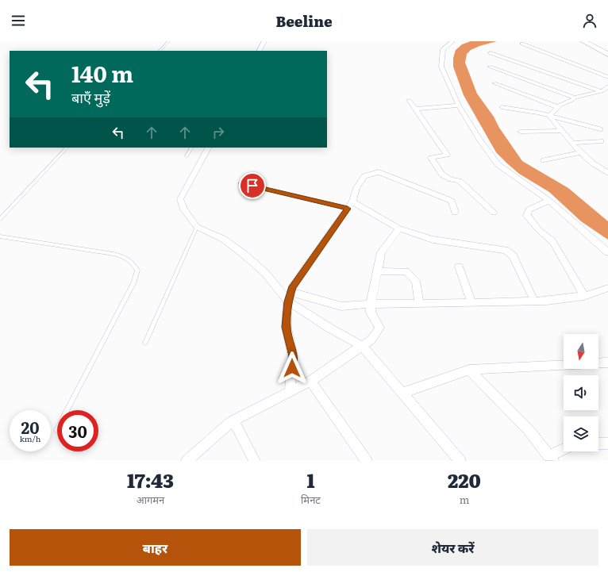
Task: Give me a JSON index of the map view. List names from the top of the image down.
{
  "north": "bottom",
  "page": {
    "header": "Beeline",
    "turn": ["140 m", "बाएँ मुड़ें"],
    "speed": "20 km/h",
    "limit": "30",
    "eta": [
      "17:43",
      "आगमन",
      "1",
      "मिनट",
      "220",
      "m"
    ],
    "buttons": ["बाहर", "शेयर करें"]
  }
}
